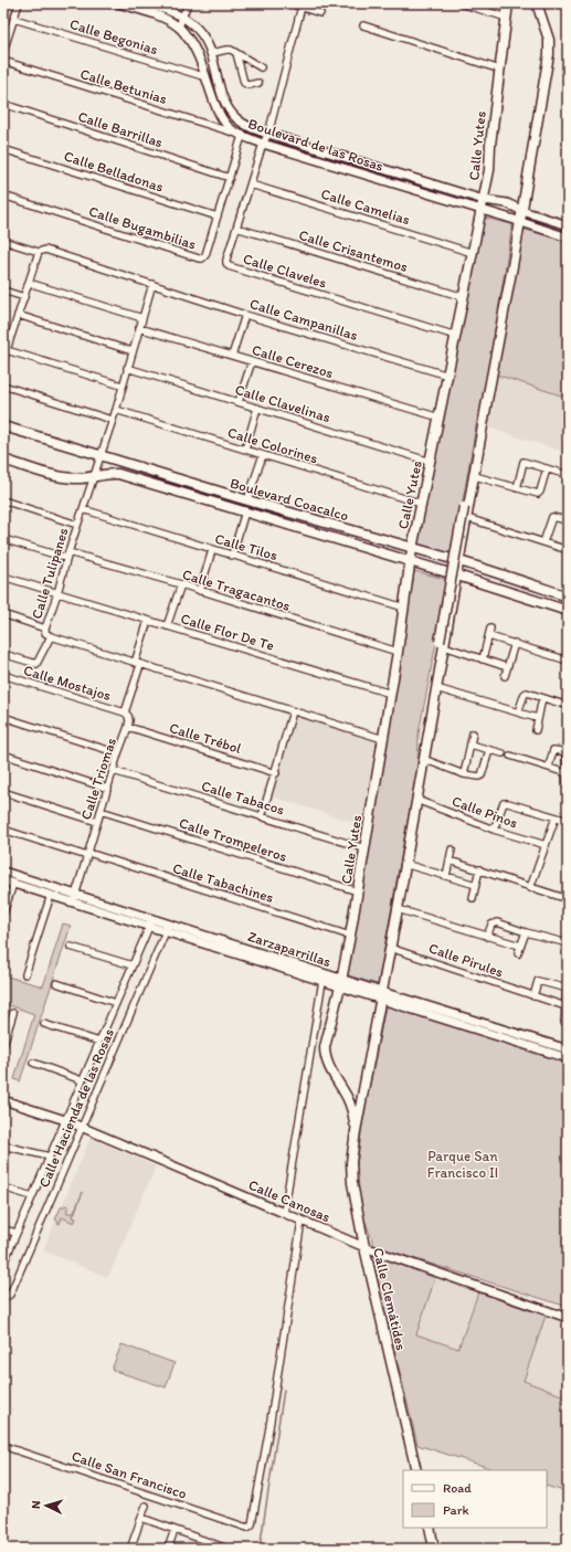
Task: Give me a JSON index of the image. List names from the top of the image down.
{
  "streets": {
    "main road": ["Calle Yutes", "Boulevard Coacalco", "Calle Clemátides"],
    "street": [
      "Calle Begonias",
      "Calle Betunias",
      "Calle Barrillas",
      "Boulevard de las Rosas",
      "Calle Belladonas",
      "Calle Camelias",
      "Calle Bugambilias",
      "Calle Crisantemos",
      "Calle Claveles",
      "Calle Campanillas",
      "Calle Cerezos",
      "Calle Clavelinas",
      "Calle Colorines",
      "Calle Tilos",
      "Calle Tulipanes",
      "Calle Tragacantos",
      "Calle Flor De Te",
      "Calle Mostajos",
      "Calle Trébol",
      "Calle Triomas",
      "Calle Tabacos",
      "Calle Pinos",
      "Calle Trompeleros",
      "Calle Tabachines",
      "Zarzaparrillas",
      "Calle Pirules",
      "Calle Hacienda de las Rosas",
      "Calle Canosas",
      "Calle San Francisco"
    ]
  },
  "crossings": [
    ["Calle Begonias", "Boulevard de las Rosas"],
    ["Calle Betunias", "Boulevard de las Rosas"],
    ["Calle Betunias", "Calle Bugambilias"],
    ["Calle Barrillas", "Calle Bugambilias"],
    ["Boulevard de las Rosas", "Calle Yutes"],
    ["Boulevard de las Rosas", "Calle Bugambilias"],
    ["Boulevard de las Rosas", "Calle Claveles"],
    ["Calle Yutes", "Calle Camelias"],
    ["Calle Yutes", "Calle Crisantemos"],
    ["Calle Yutes", "Calle Claveles"],
    ["Calle Yutes", "Calle Campanillas"],
    ["Calle Yutes", "Calle Cerezos"],
    ["Calle Yutes", "Calle Clavelinas"],
    ["Calle Yutes", "Calle Colorines"],
    ["Calle Yutes", "Boulevard Coacalco"],
    ["Calle Yutes", "Calle Tilos"],
    ["Calle Yutes", "Calle Tulipanes"],
    ["Calle Yutes", "Calle Tragacantos"],
    ["Calle Yutes", "Calle Flor De Te"],
    ["Calle Yutes", "Calle Tabacos"],
    ["Calle Yutes", "Calle Trompeleros"],
    ["Calle Yutes", "Calle Tabachines"],
    ["Calle Yutes", "Zarzaparrillas"],
    ["Calle Yutes", "Calle Clemátides"],
    ["Calle Belladonas", "Calle Bugambilias"],
    ["Calle Camelias", "Calle Claveles"],
    ["Calle Crisantemos", "Calle Claveles"],
    ["Calle Campanillas", "Calle Tulipanes"],
    ["Calle Cerezos", "Calle Tulipanes"],
    ["Calle Clavelinas", "Calle Tulipanes"],
    ["Calle Colorines", "Calle Tulipanes"],
    ["Boulevard Coacalco", "Calle Tulipanes"],
    ["Calle Tilos", "Calle Tulipanes"],
    ["Calle Tulipanes", "Calle Tragacantos"],
    ["Calle Tulipanes", "Calle Flor De Te"],
    ["Calle Mostajos", "Calle Triomas"],
    ["Calle Trébol", "Calle Triomas"],
    ["Calle Triomas", "Calle Tabacos"],
    ["Calle Triomas", "Calle Trompeleros"],
    ["Calle Triomas", "Calle Tabachines"],
    ["Calle Triomas", "Zarzaparrillas"],
    ["Zarzaparrillas", "Calle Hacienda de las Rosas"],
    ["Zarzaparrillas", "Calle Clemátides"],
    ["Calle Hacienda de las Rosas", "Calle Canosas"],
    ["Calle Canosas", "Calle Clemátides"],
    ["Calle Canosas", "Calle San Francisco"]
  ],
  "parks": ["Parque San Francisco II"],
  "legend": ["Road", "Park"],
  "north": "left"
}
